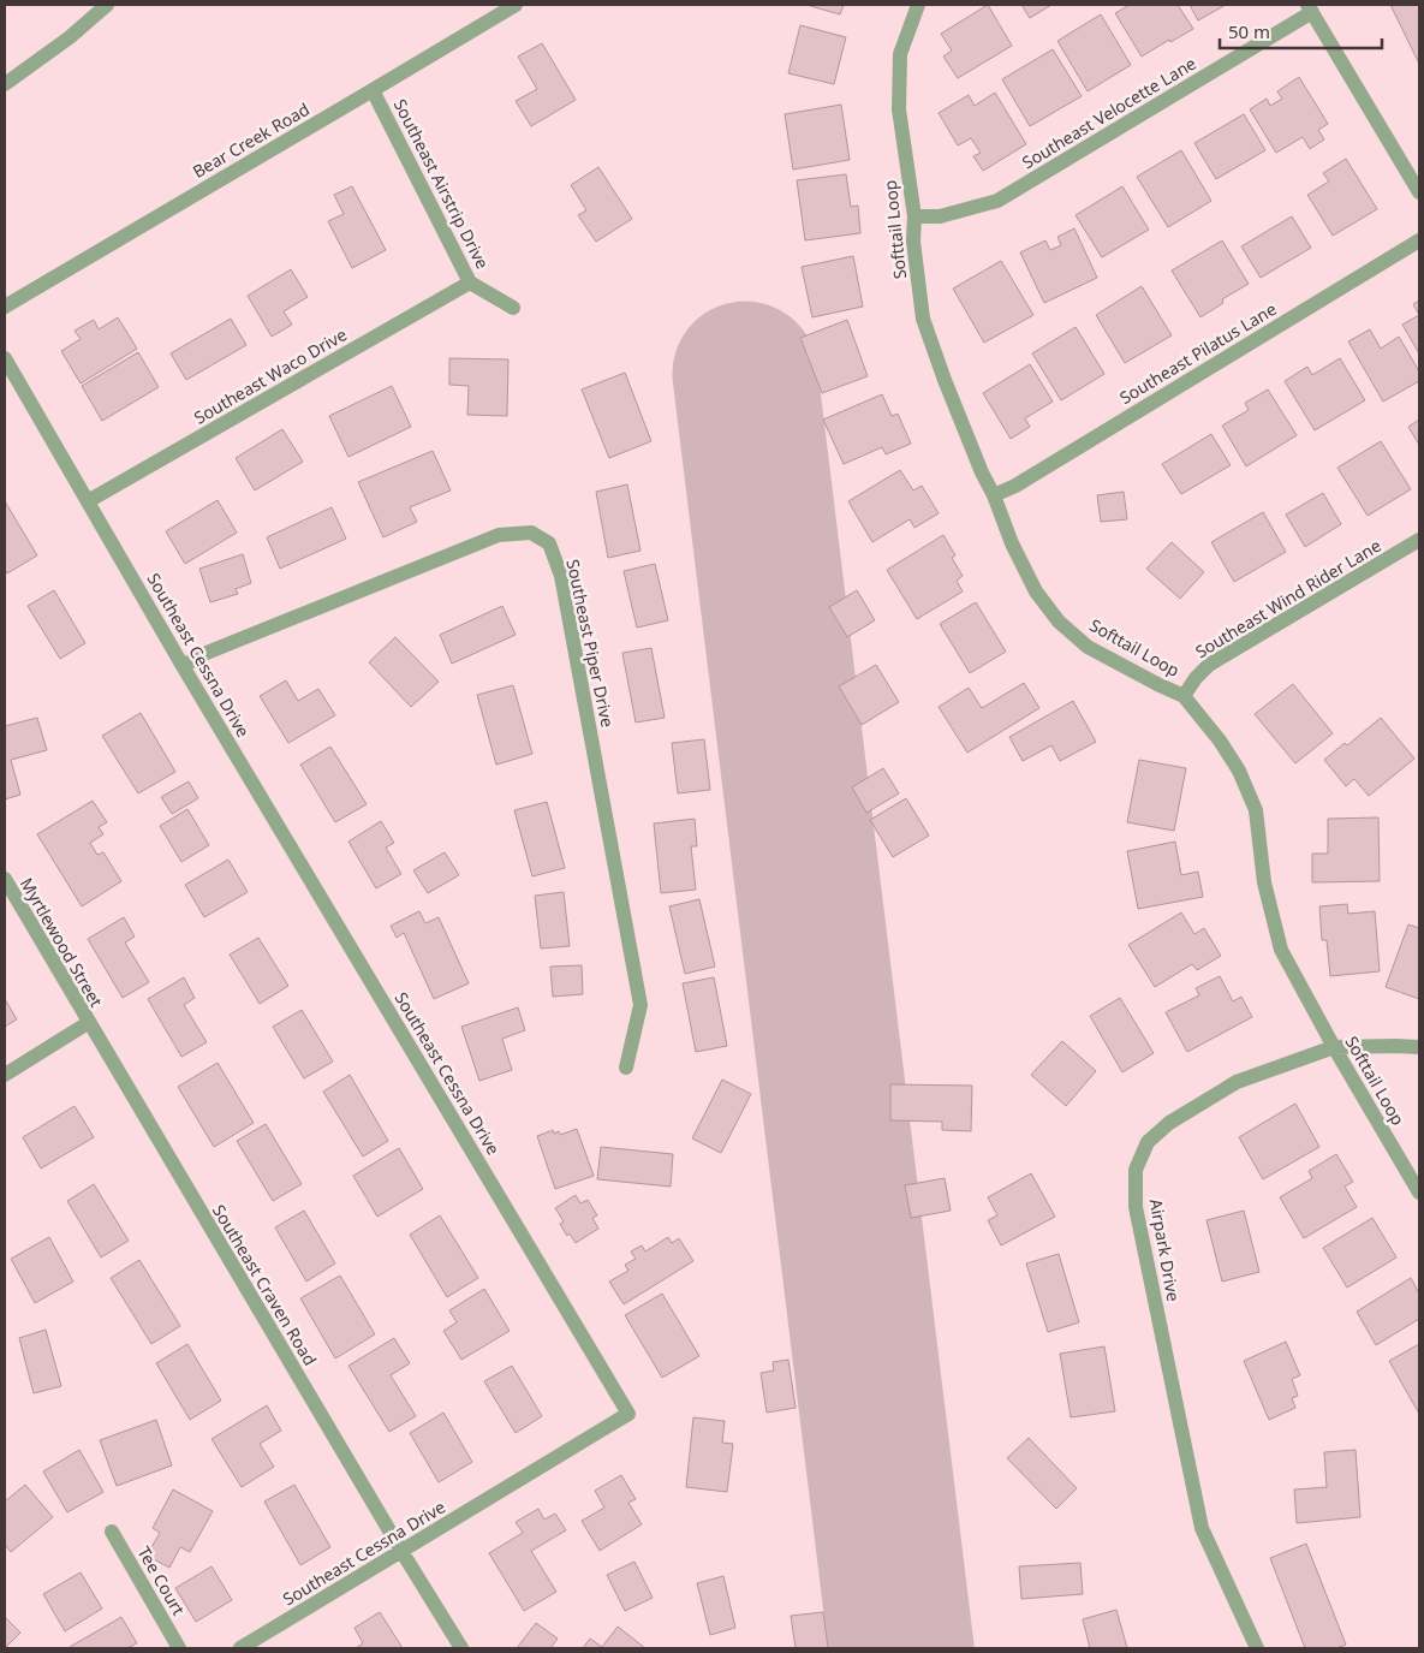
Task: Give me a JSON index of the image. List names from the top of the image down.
{
  "streets": {
    "street": [
      "Southeast Velocette Lane",
      "Bear Creek Road",
      "Southeast Airstrip Drive",
      "Softtail Loop",
      "Southeast Pilatus Lane",
      "Southeast Waco Drive",
      "Southeast Wind Rider Lane",
      "Southeast Piper Drive",
      "Southeast Cessna Drive",
      "Myrtlewood Street",
      "Airpark Drive",
      "Southeast Craven Road",
      "Tee Court"
    ]
  },
  "crossings": [
    ["Southeast Velocette Lane", "Softtail Loop"],
    ["Bear Creek Road", "Southeast Airstrip Drive"],
    ["Southeast Airstrip Drive", "Southeast Waco Drive"],
    ["Softtail Loop", "Southeast Pilatus Lane"],
    ["Softtail Loop", "Southeast Wind Rider Lane"],
    ["Softtail Loop", "Airpark Drive"],
    ["Southeast Waco Drive", "Southeast Cessna Drive"],
    ["Southeast Piper Drive", "Southeast Cessna Drive"],
    ["Southeast Cessna Drive", "Southeast Craven Road"],
    ["Myrtlewood Street", "Southeast Craven Road"]
  ],
  "scale_bar": "50 m"
}
